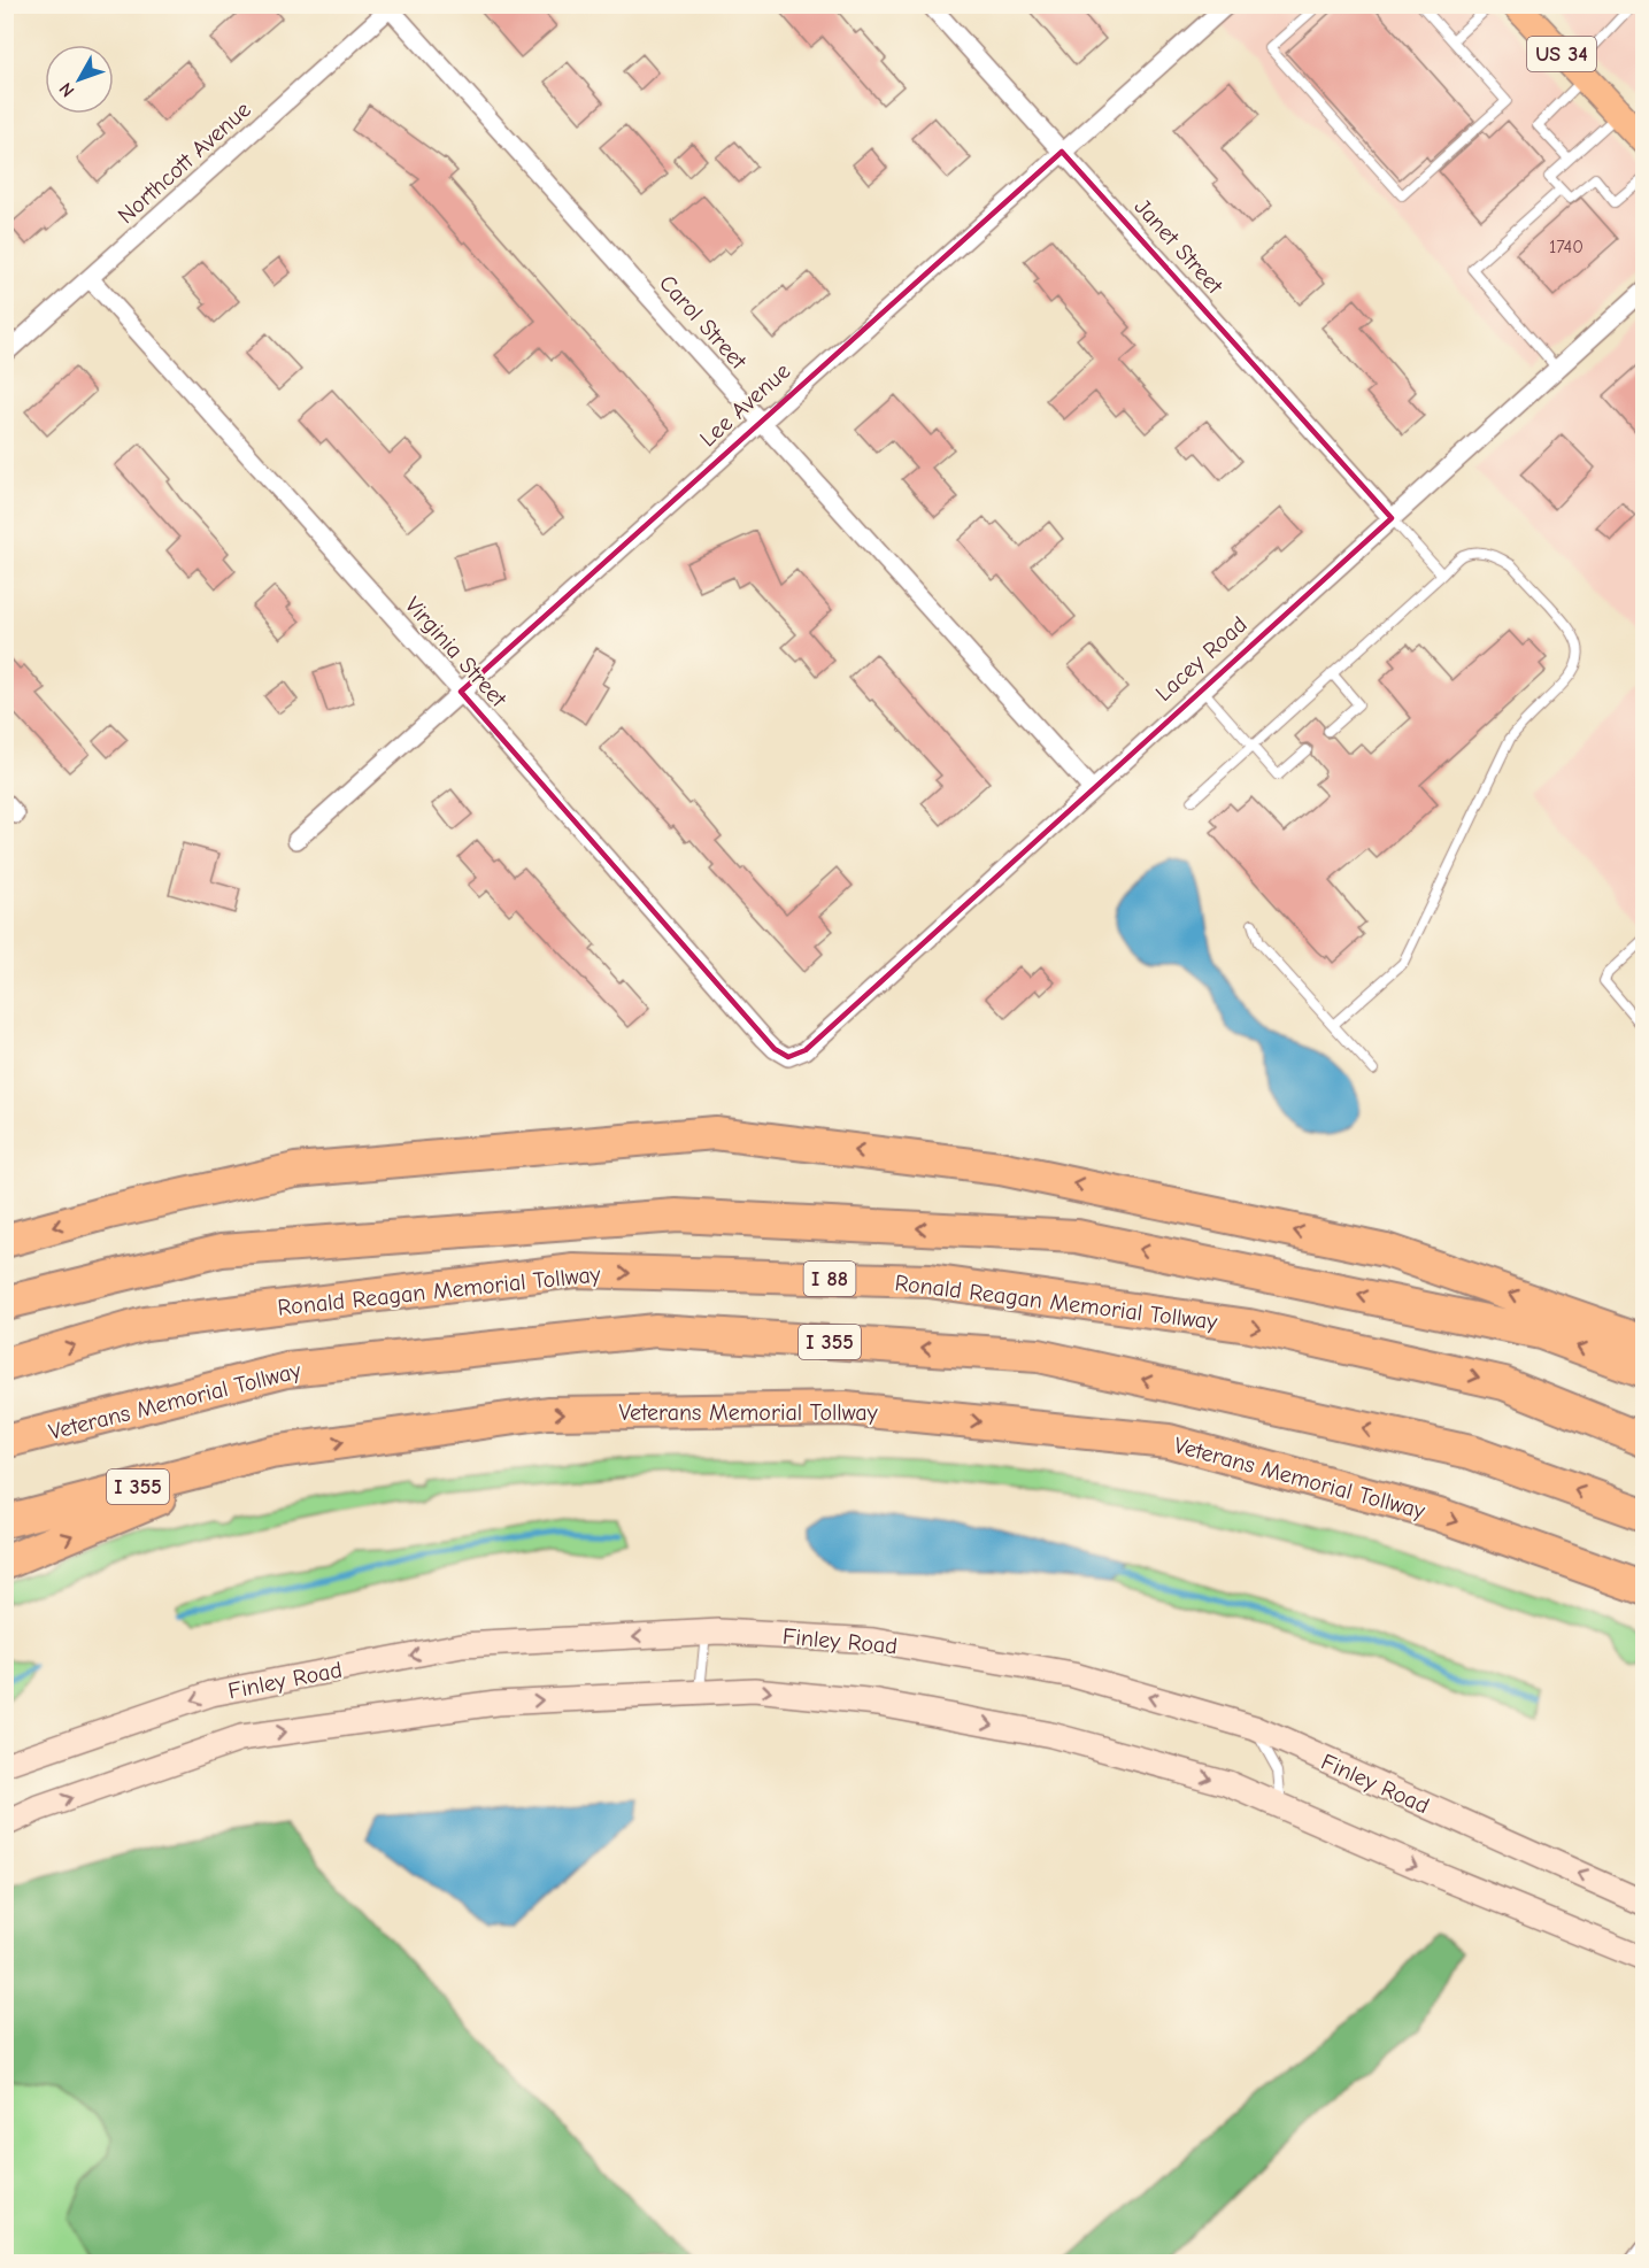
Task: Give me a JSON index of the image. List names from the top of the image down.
{
  "streets": {
    "highway": [
      "I 88",
      "Ronald Reagan Memorial Tollway",
      "I 355",
      "Veterans Memorial Tollway"
    ],
    "main road": ["US 34", "Finley Road"],
    "street": [
      "Northcott Avenue",
      "Janet Street",
      "Carol Street",
      "Lee Avenue",
      "Virginia Street",
      "Lacey Road"
    ]
  },
  "crossings": [
    ["Northcott Avenue", "Carol Street"],
    ["Northcott Avenue", "Virginia Street"],
    ["Janet Street", "Lee Avenue"],
    ["Janet Street", "Lacey Road"],
    ["Carol Street", "Lee Avenue"],
    ["Carol Street", "Lacey Road"],
    ["Lee Avenue", "Virginia Street"],
    ["Virginia Street", "Lacey Road"]
  ],
  "house_numbers": ["1740"],
  "north": "bottom left"
}
